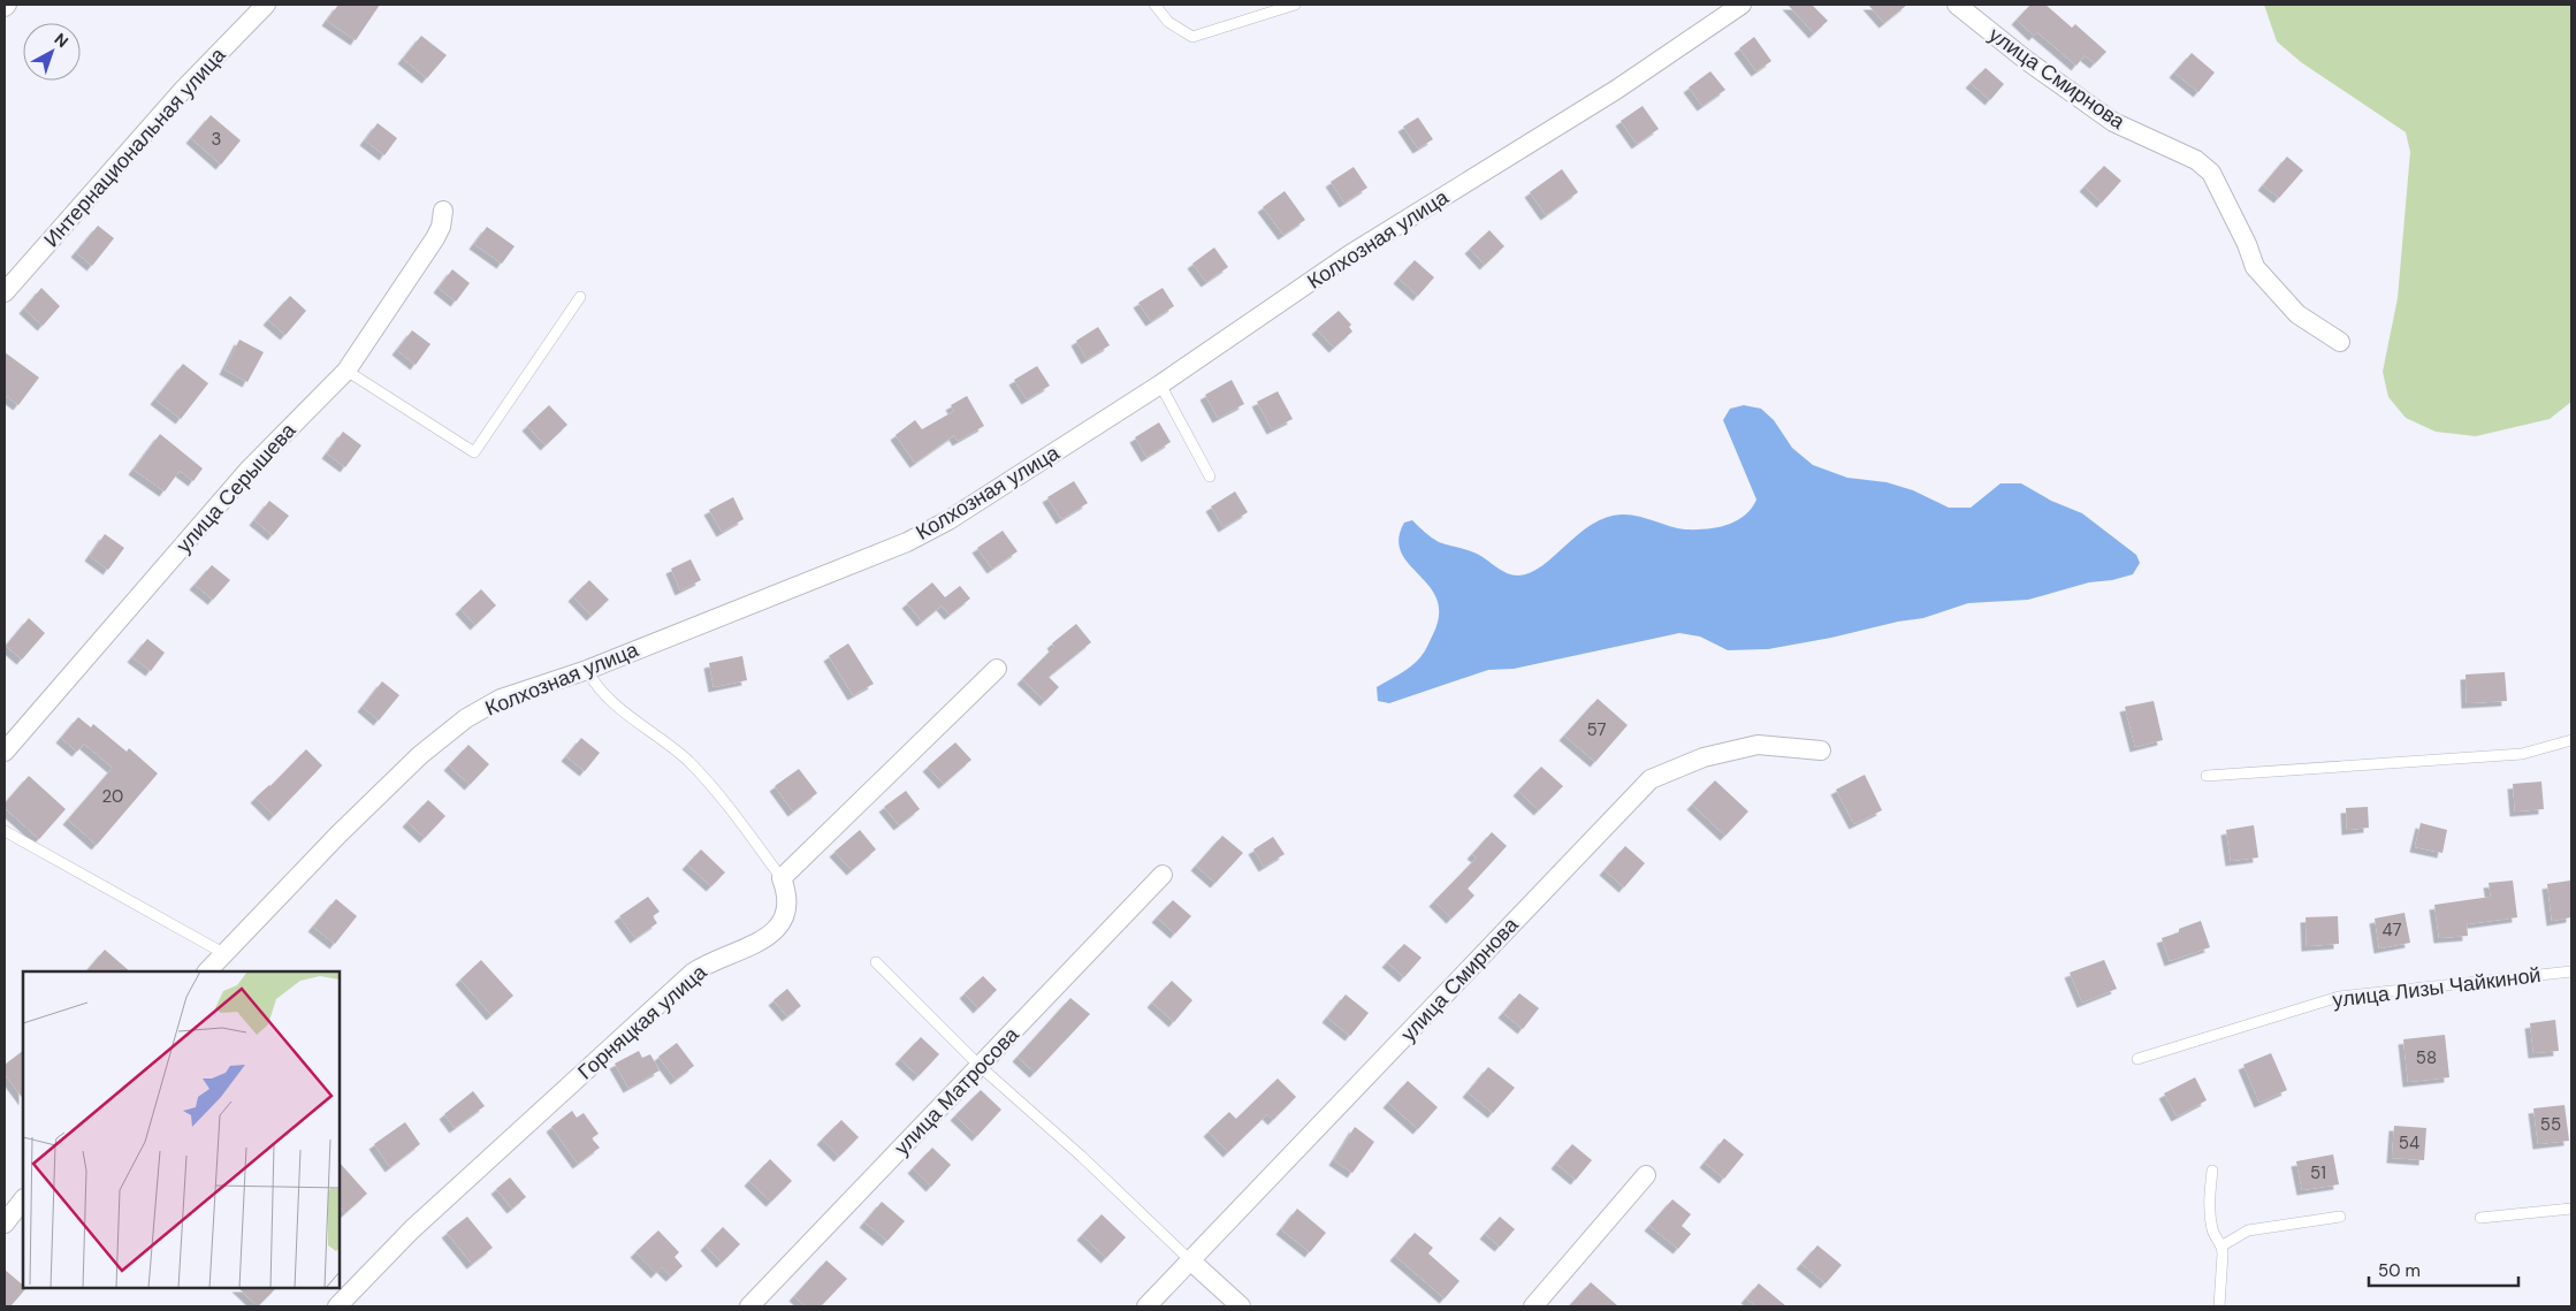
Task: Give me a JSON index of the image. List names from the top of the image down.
{
  "streets": {
    "street": [
      "улица Смирнова",
      "Интернациональная улица",
      "Колхозная улица",
      "улица Серышева",
      "Горняцкая улица",
      "улица Матросова"
    ],
    "lane": ["улица Лизы Чайкиной"]
  },
  "house_numbers": [
    "3",
    "57",
    "20",
    "47",
    "58",
    "55",
    "54",
    "51"
  ],
  "scale_bar": "50 m",
  "north": "top right"
}
